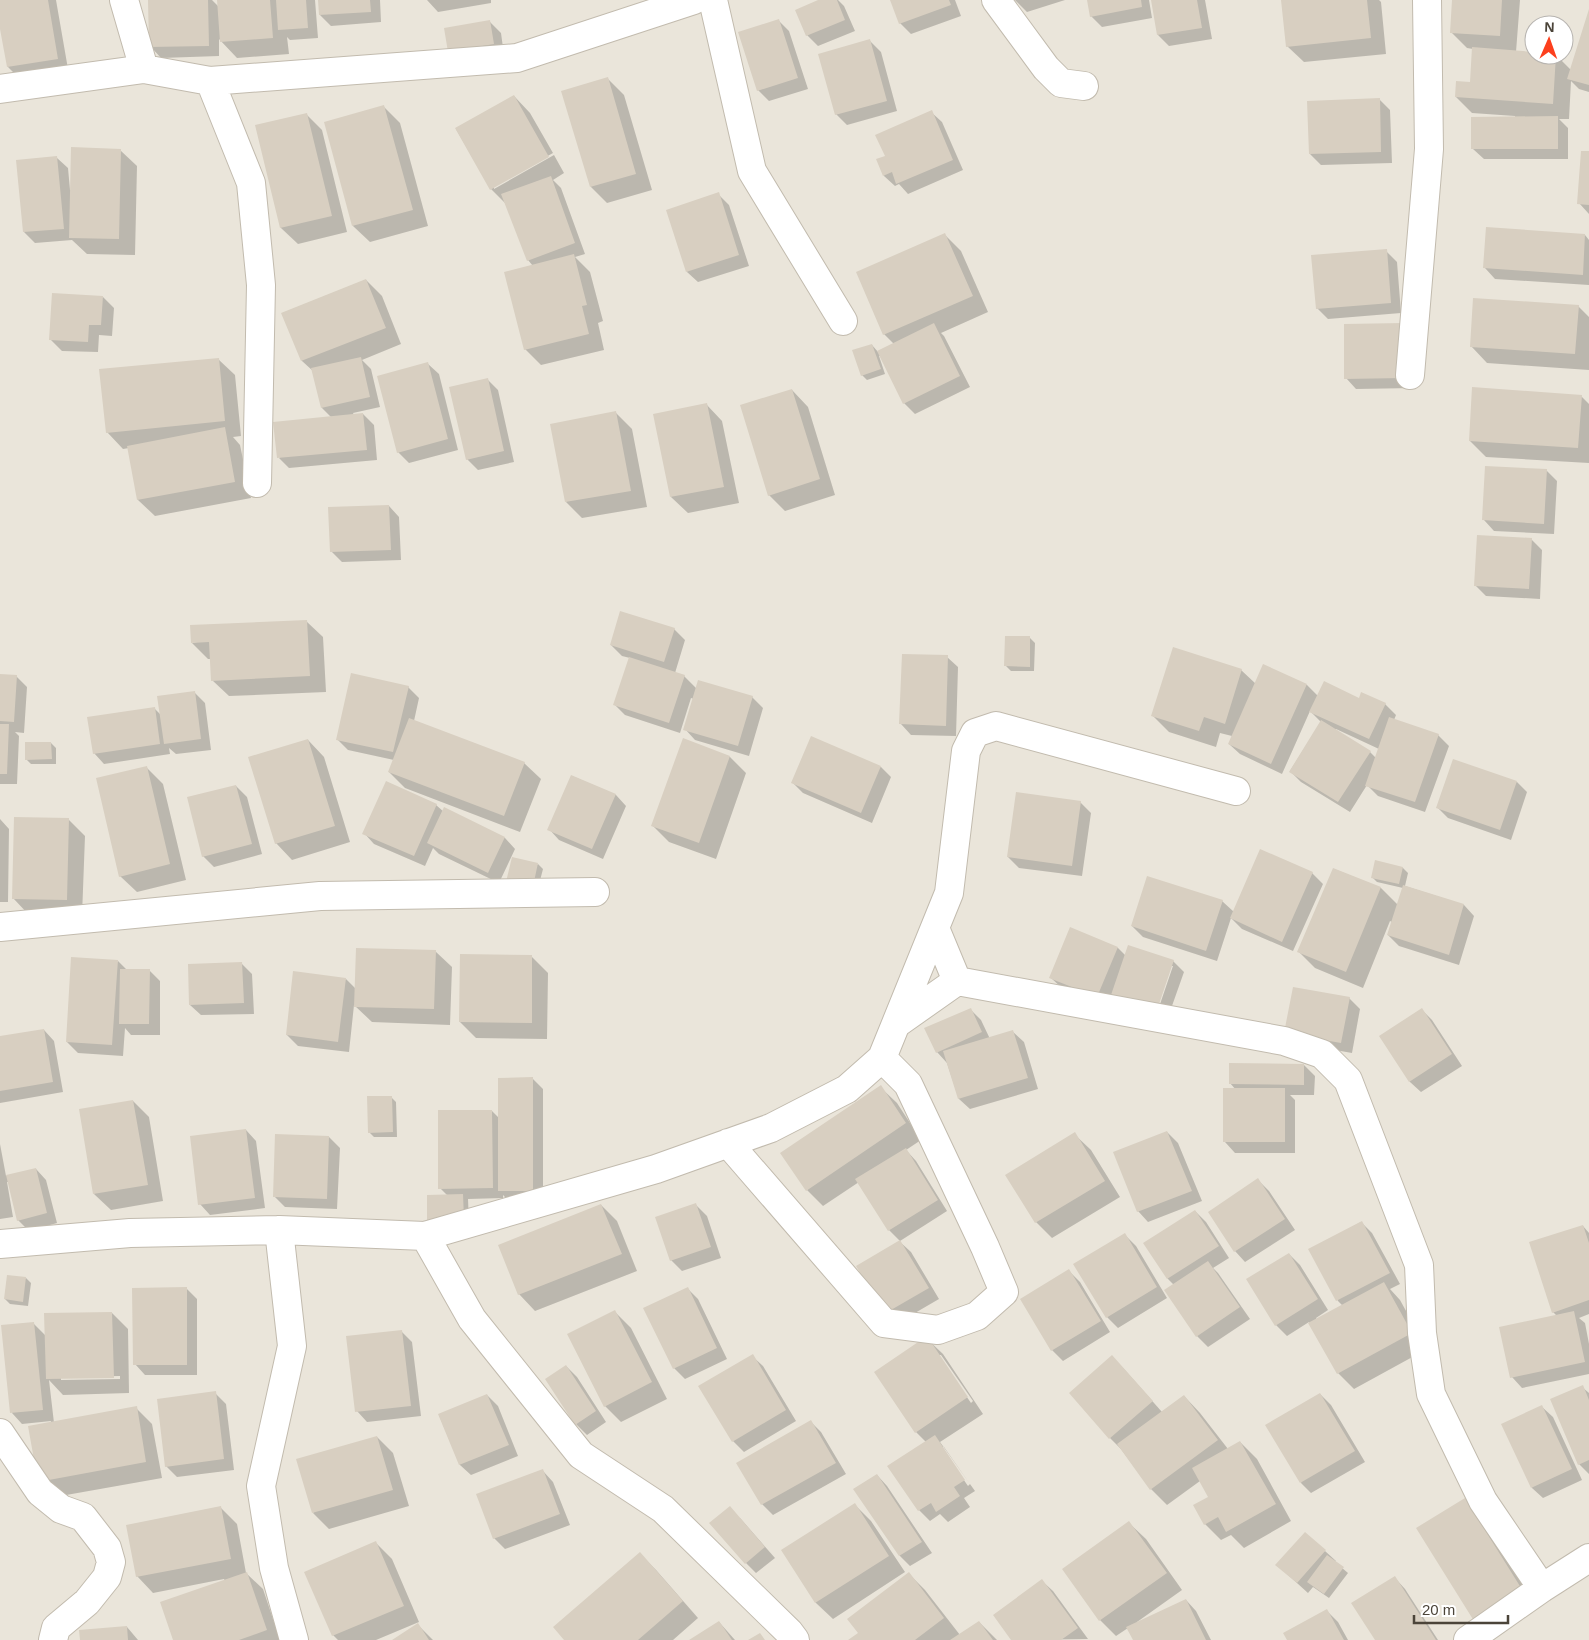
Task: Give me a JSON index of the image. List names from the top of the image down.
{
  "scale_bar": "20 m",
  "north": "top"
}
